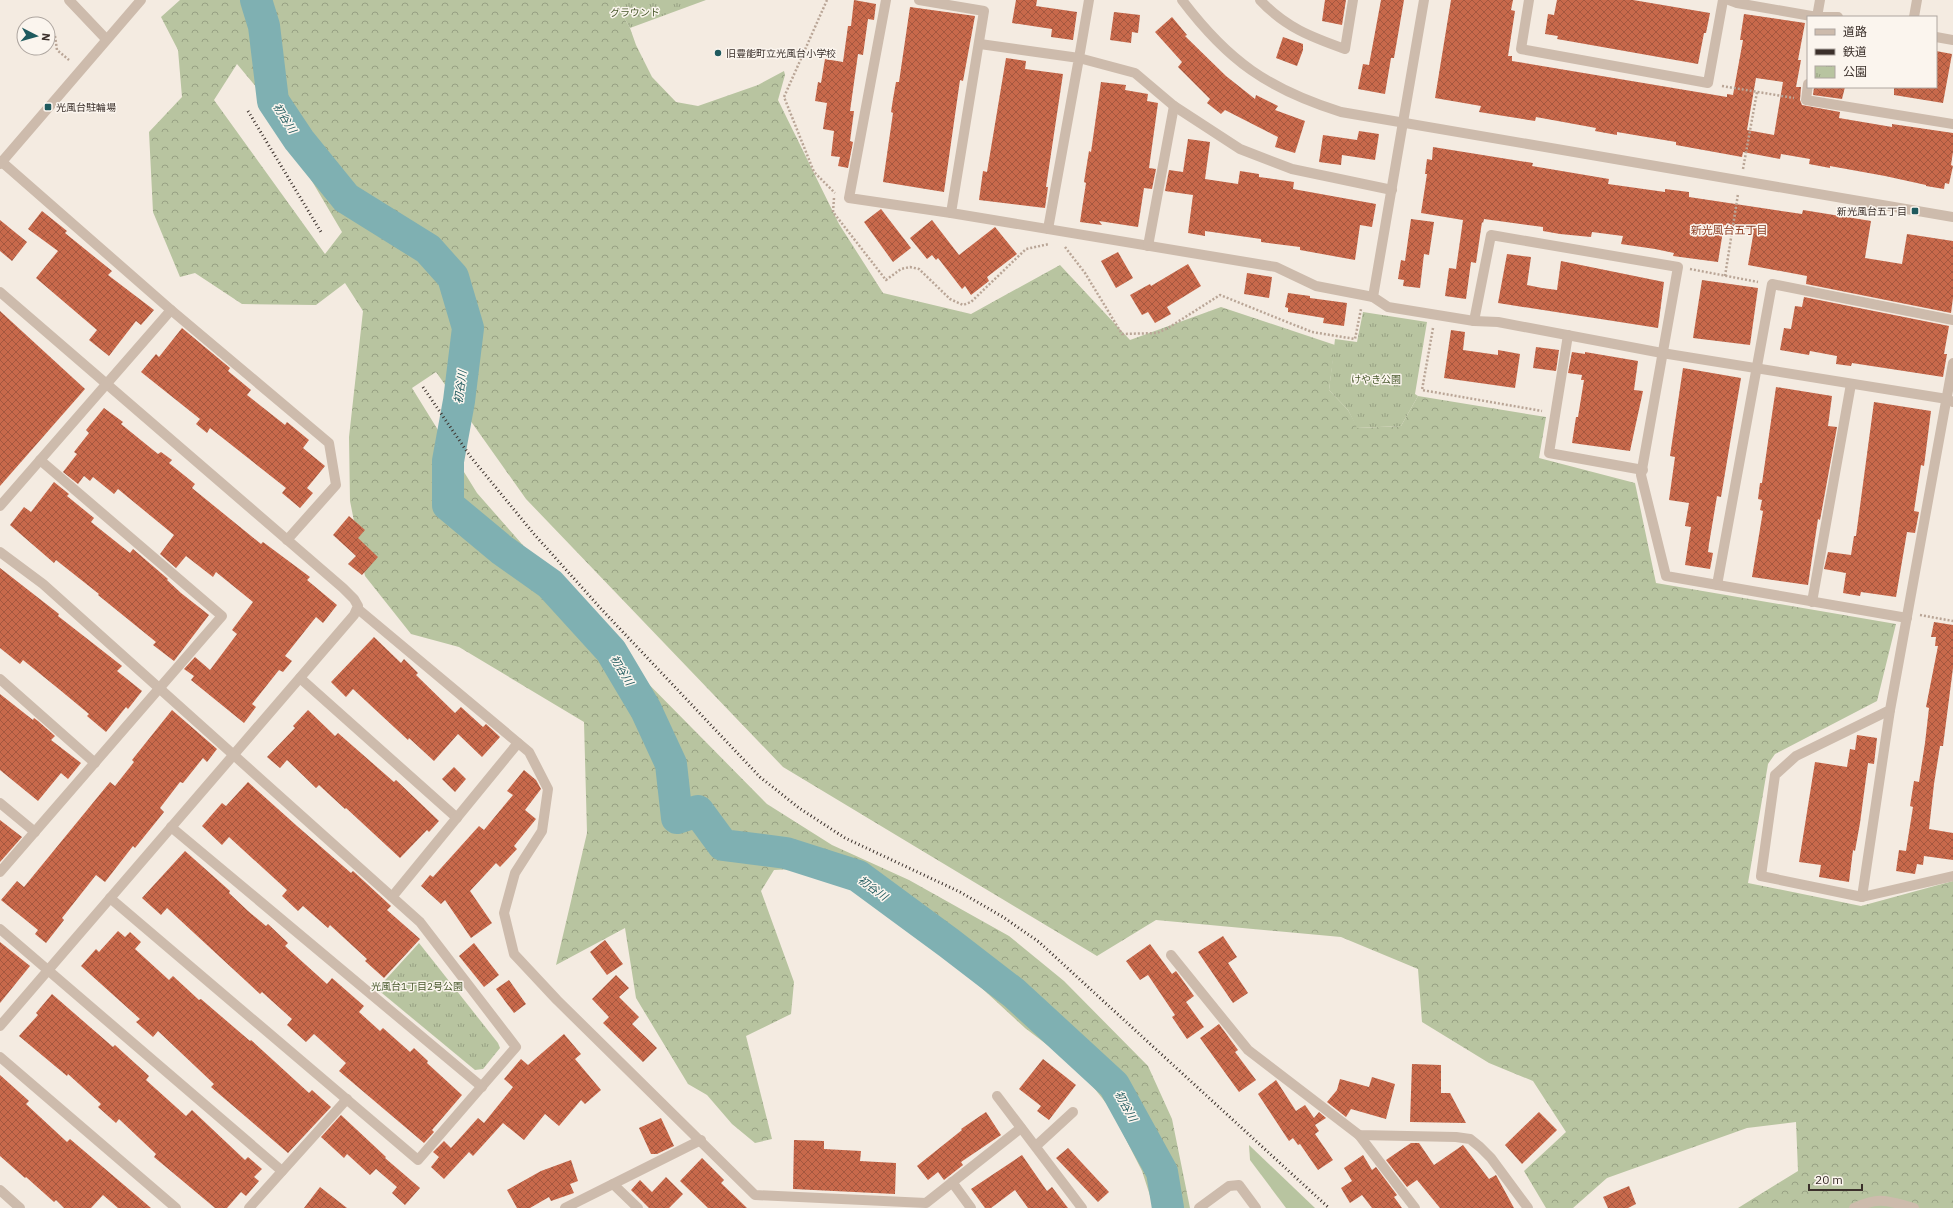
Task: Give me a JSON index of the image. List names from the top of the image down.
{
  "districts": ["新光風台五丁目"],
  "water": ["初谷川"],
  "parks": ["グラウンド", "けやき公園", "光風台1丁目2号公園"],
  "places": {
    "other": ["旧豊能町立光風台小学校"],
    "transit": ["光風台駐輪場", "新光風台五丁目"]
  },
  "legend": ["道路", "鉄道", "公園"],
  "scale_bar": "20 m",
  "north": "right"
}
